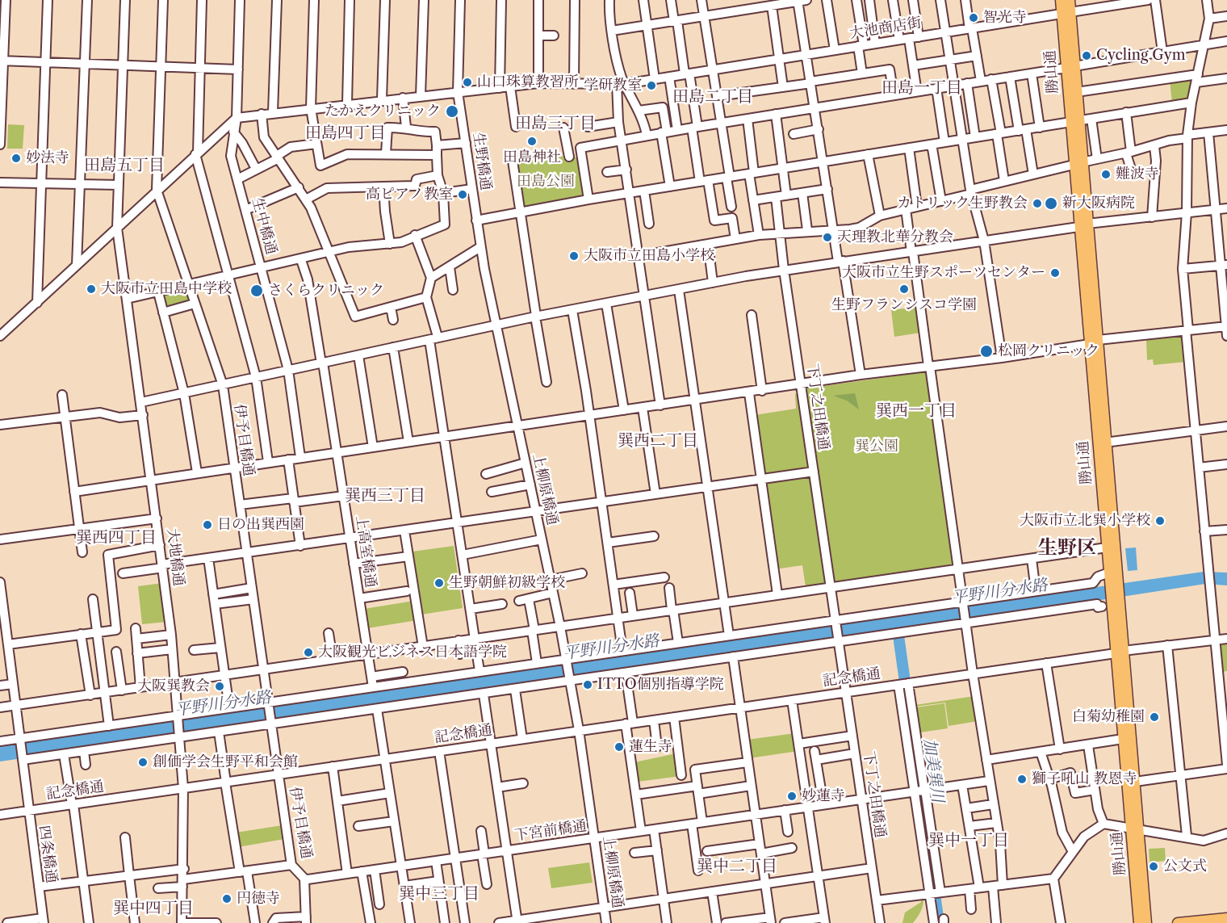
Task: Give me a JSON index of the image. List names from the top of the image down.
{
  "streets": {
    "main road": ["勝山通"],
    "street": [
      "大池商店街",
      "生野橋通",
      "生中橋通",
      "下丁之田橋通",
      "伊予目橋通",
      "上柳原橋通",
      "上高室橋通",
      "大地橋通",
      "記念橋通",
      "下宮前橋通",
      "四条橋通"
    ]
  },
  "crossings": [
    ["大池商店街", "勝山通"],
    ["大池商店街", "生野橋通"],
    ["大池商店街", "生中橋通"],
    ["勝山通", "記念橋通"],
    ["生野橋通", "上柳原橋通"],
    ["下丁之田橋通", "記念橋通"],
    ["下丁之田橋通", "下宮前橋通"],
    ["伊予目橋通", "記念橋通"],
    ["伊予目橋通", "下宮前橋通"],
    ["上柳原橋通", "記念橋通"],
    ["上柳原橋通", "下宮前橋通"],
    ["記念橋通", "四条橋通"]
  ],
  "districts": [
    "田島一丁目",
    "田島二丁目",
    "田島三丁目",
    "田島四丁目",
    "田島五丁目",
    "巽西一丁目",
    "巽西二丁目",
    "巽西三丁目",
    "巽西四丁目",
    "生野区",
    "巽中一丁目",
    "巽中二丁目",
    "巽中三丁目",
    "巽中四丁目"
  ],
  "water": ["平野川分水路", "加美巽川"],
  "parks": ["田島公園", "巽公園"],
  "places": [
    "智光寺",
    "Cycling Gym",
    "山口珠算教習所",
    "学研教室",
    "たかえクリニック",
    "田島神社",
    "妙法寺",
    "難波寺",
    "高ピアノ教室",
    "カトリック生野教会",
    "新大阪病院",
    "天理教北華分教会",
    "大阪市立田島小学校",
    "大阪市立生野スポーツセンター",
    "大阪市立田島中学校",
    "生野フランシスコ学園",
    "さくらクリニック",
    "松岡クリニック",
    "大阪市立北巽小学校",
    "日の出巽西園",
    "生野朝鮮初級学校",
    "大阪観光ビジネス日本語学院",
    "ITTO個別指導学院",
    "大阪巽教会",
    "白菊幼稚園",
    "蓮生寺",
    "創価学会生野平和会館",
    "獅子吼山 教恩寺",
    "妙蓮寺",
    "公文式",
    "円徳寺"
  ]
}
